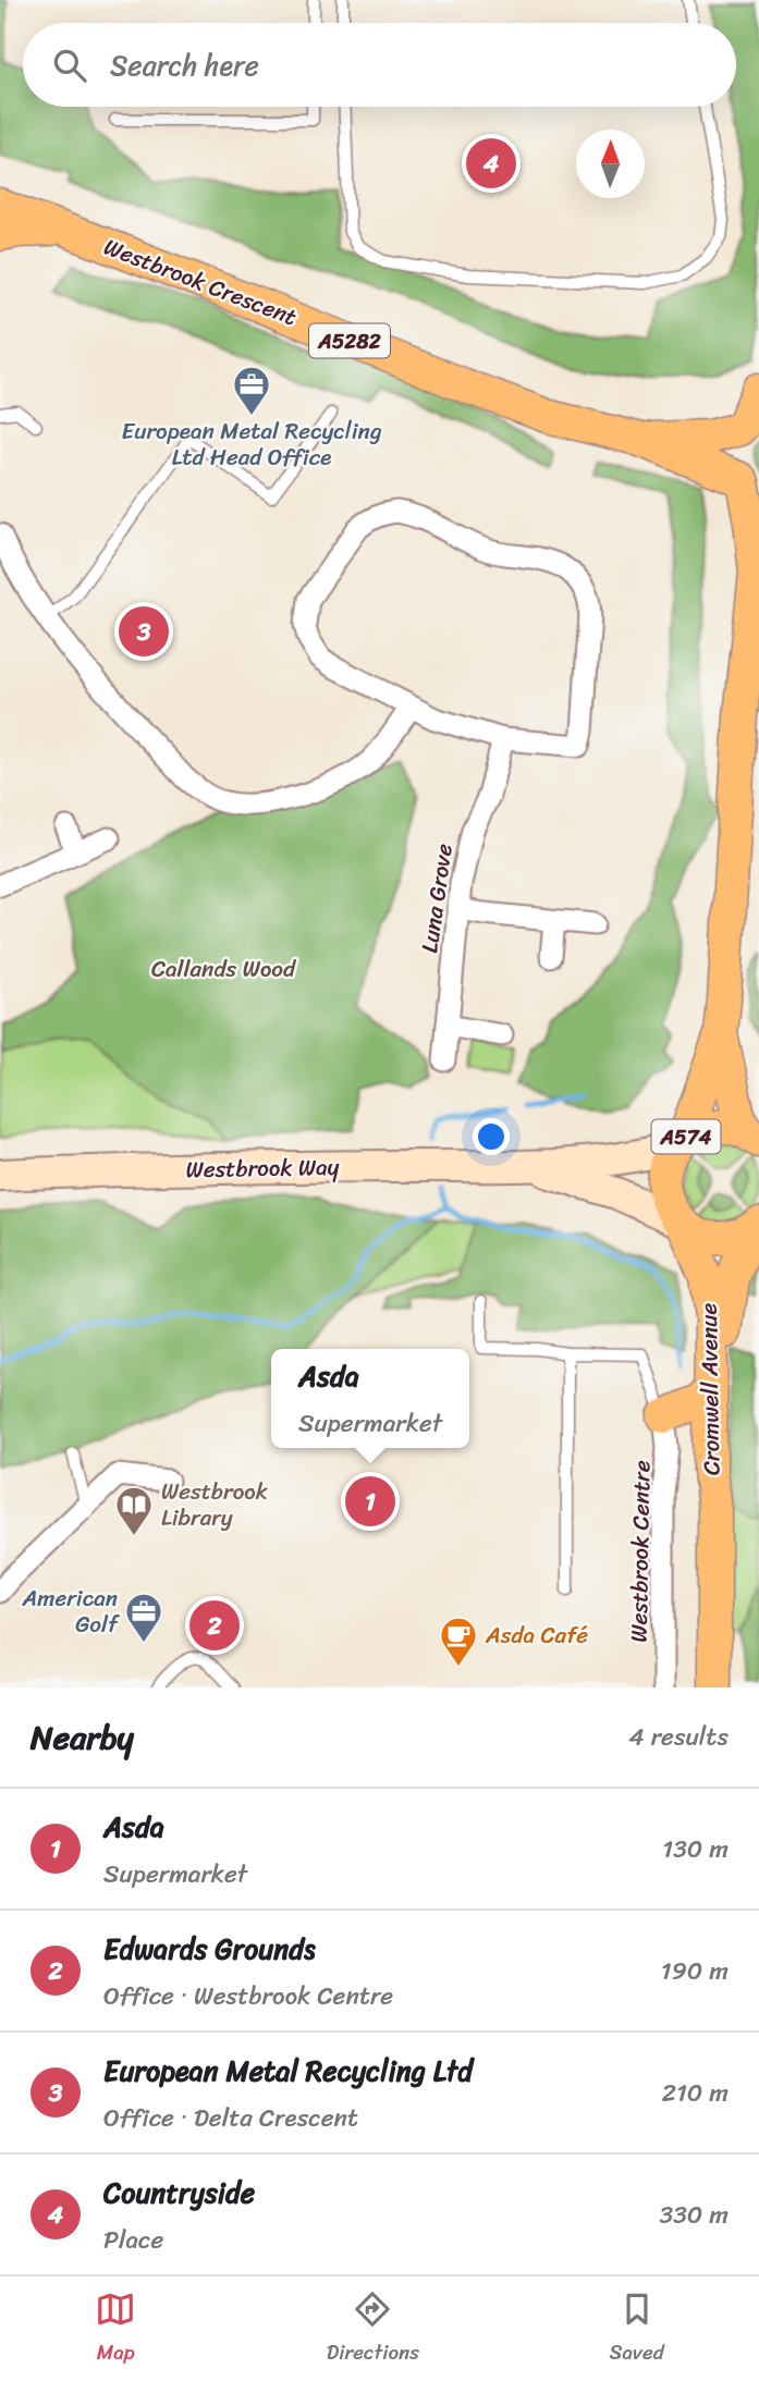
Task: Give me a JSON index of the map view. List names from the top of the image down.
{
  "streets": {
    "main road": [
      "Westbrook Crescent",
      "A5282",
      "A574",
      "Cromwell Avenue"
    ],
    "street": ["Luna Grove", "Westbrook Way", "Westbrook Centre"]
  },
  "crossings": [
    ["Westbrook Crescent", "A574"],
    ["A574", "Westbrook Way"],
    ["A574", "Cromwell Avenue"],
    ["Westbrook Way", "Cromwell Avenue"]
  ],
  "parks": ["Callands Wood"],
  "places": {
    "office": ["European Metal Recycling Ltd Head Office", "American Golf"],
    "library": ["Westbrook Library"],
    "cafe": ["Asda Café"]
  },
  "north": "top",
  "page": {
    "search": "Search here",
    "pins": [
      "4",
      "3",
      "1",
      "2"
    ],
    "popup": ["Asda", "Supermarket"],
    "heading": ["Nearby", "4 results"],
    "list": [
      {
        "mark": "1",
        "name": "Asda",
        "note": "Supermarket",
        "value": "130 m"
      },
      {
        "mark": "2",
        "name": "Edwards Grounds",
        "note": "Office · Westbrook Centre",
        "value": "190 m"
      },
      {
        "mark": "3",
        "name": "European Metal Recycling Ltd",
        "note": "Office · Delta Crescent",
        "value": "210 m"
      },
      {
        "mark": "4",
        "name": "Countryside",
        "note": "Place",
        "value": "330 m"
      }
    ],
    "nav": ["Map", "Directions", "Saved"]
  }
}
